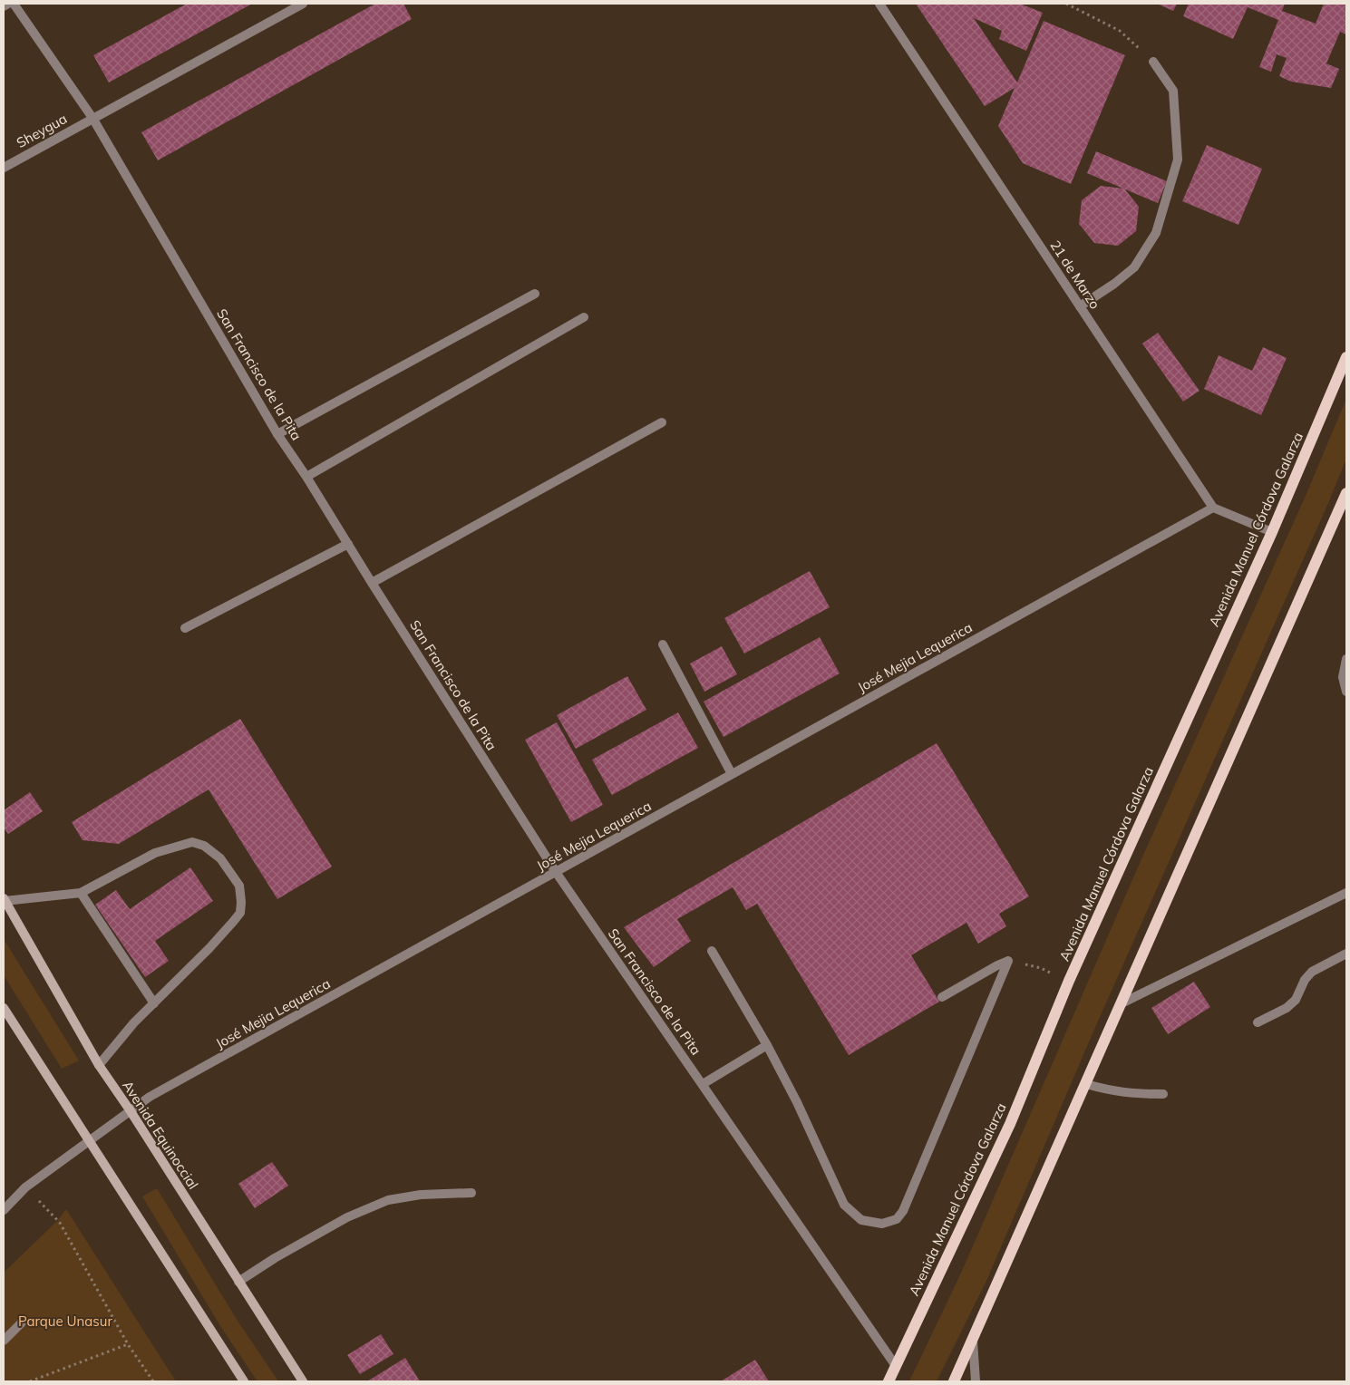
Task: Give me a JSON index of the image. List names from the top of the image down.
{
  "streets": {
    "main road": ["Avenida Manuel Córdova Galarza", "Avenida Equinoccial"],
    "street": [
      "Sheygua",
      "21 de Marzo",
      "San Francisco de la Pita",
      "José Mejia Lequerica"
    ]
  },
  "crossings": [
    ["Sheygua", "San Francisco de la Pita"],
    ["21 de Marzo", "José Mejia Lequerica"],
    ["San Francisco de la Pita", "Avenida Manuel Córdova Galarza"],
    ["San Francisco de la Pita", "José Mejia Lequerica"],
    ["José Mejia Lequerica", "Avenida Equinoccial"]
  ],
  "parks": ["Parque Unasur"]
}
